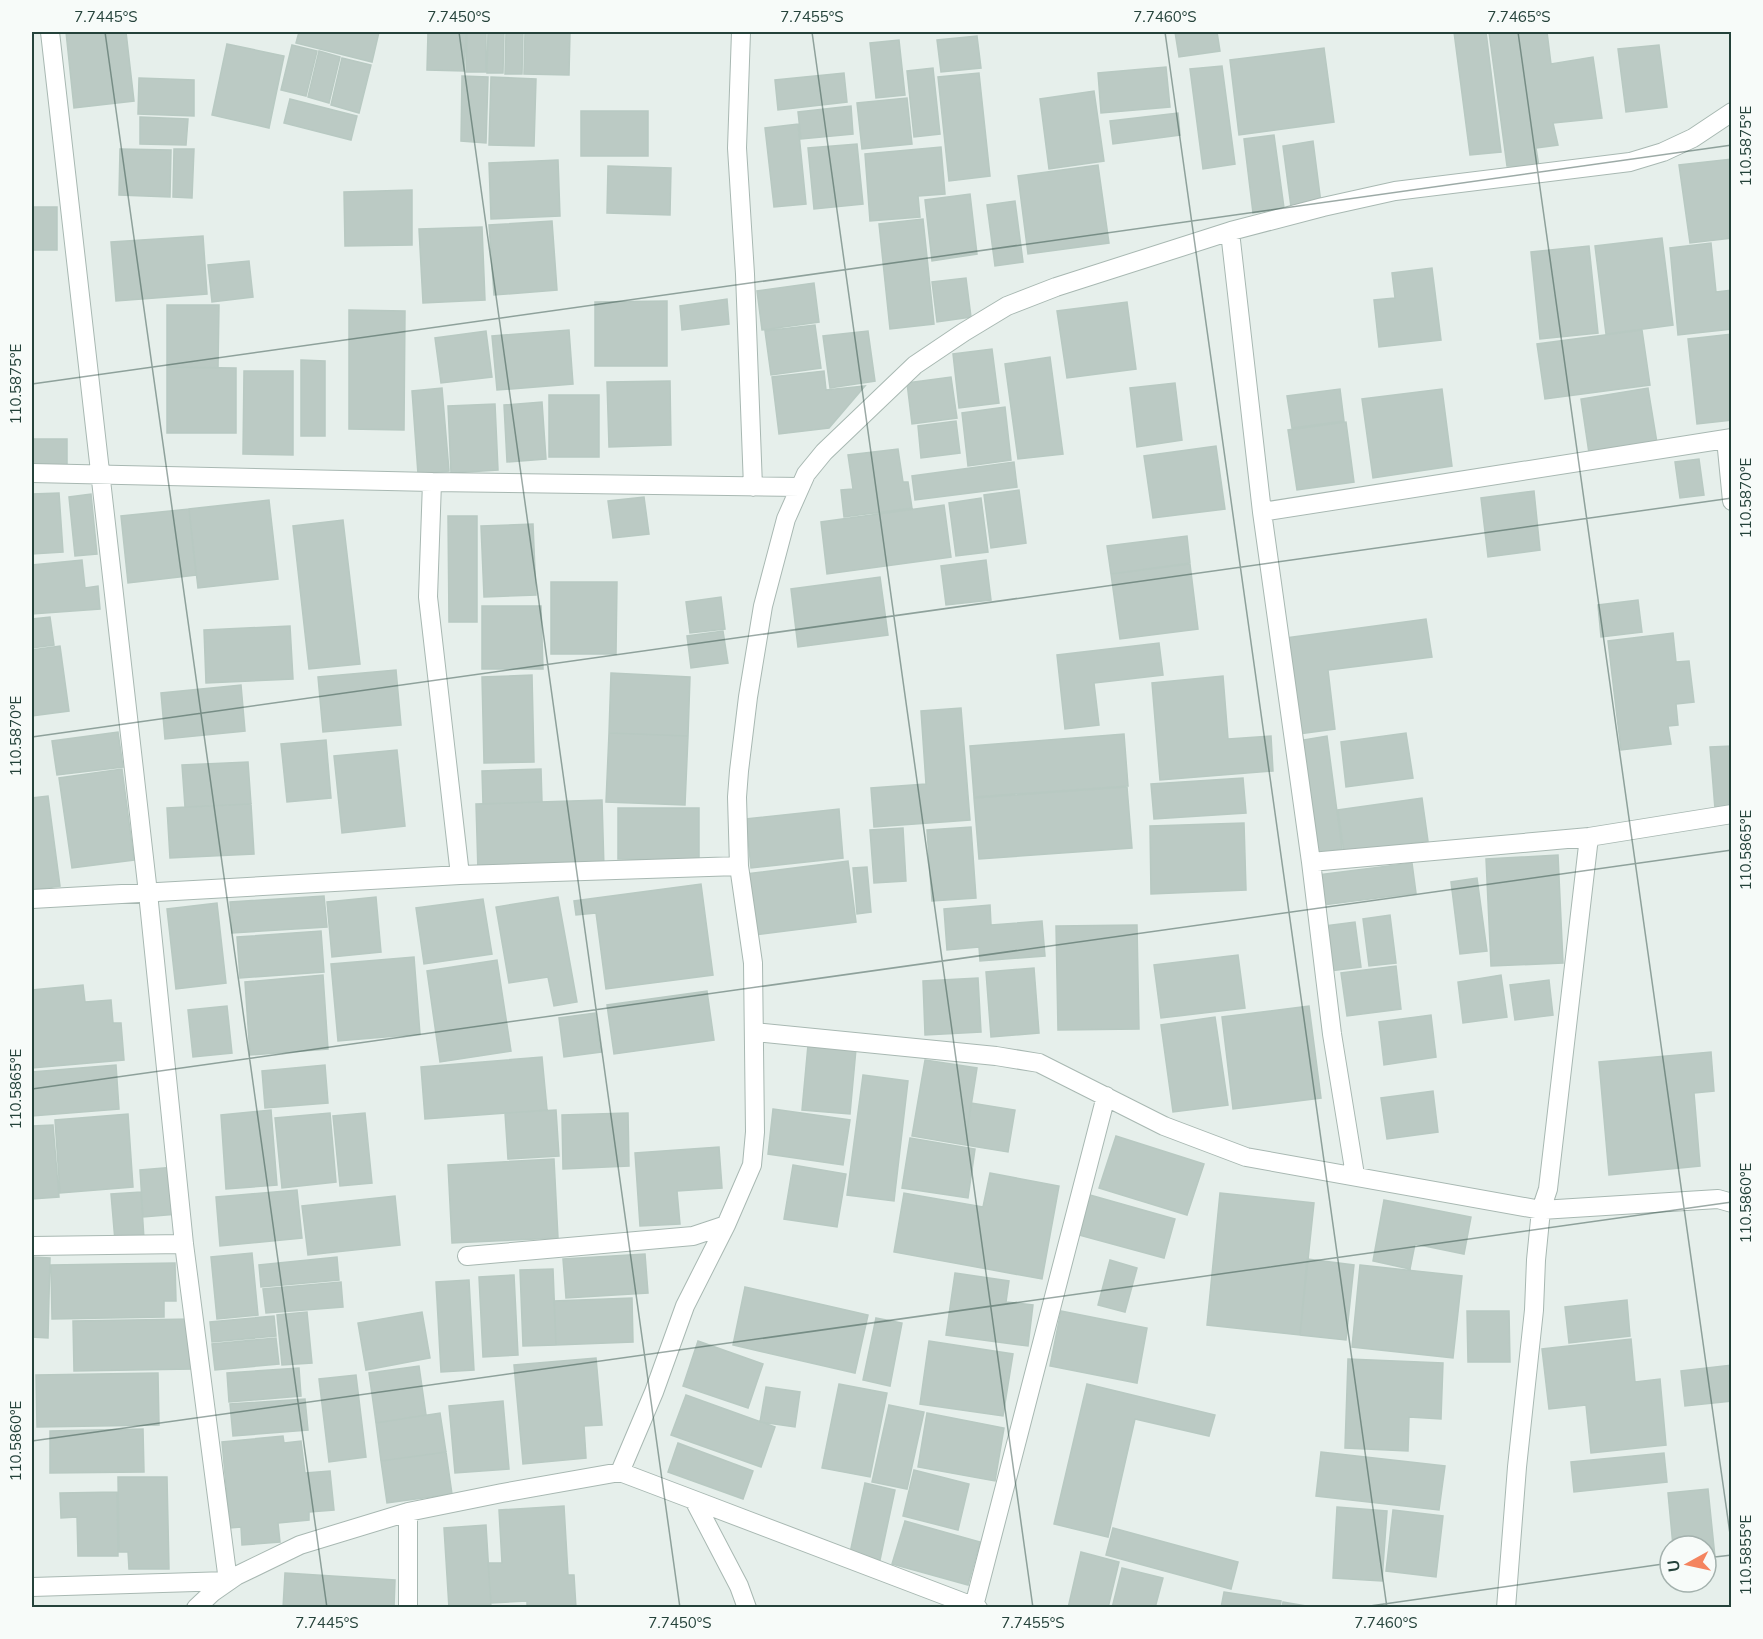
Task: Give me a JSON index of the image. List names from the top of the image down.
{
  "north": "left",
  "coordinates": [
    "7.7445°S",
    "7.7450°S",
    "7.7455°S",
    "7.7460°S",
    "7.7465°S",
    "110.5875°E",
    "110.5870°E",
    "110.5865°E",
    "110.5860°E",
    "110.5855°E"
  ]
}
